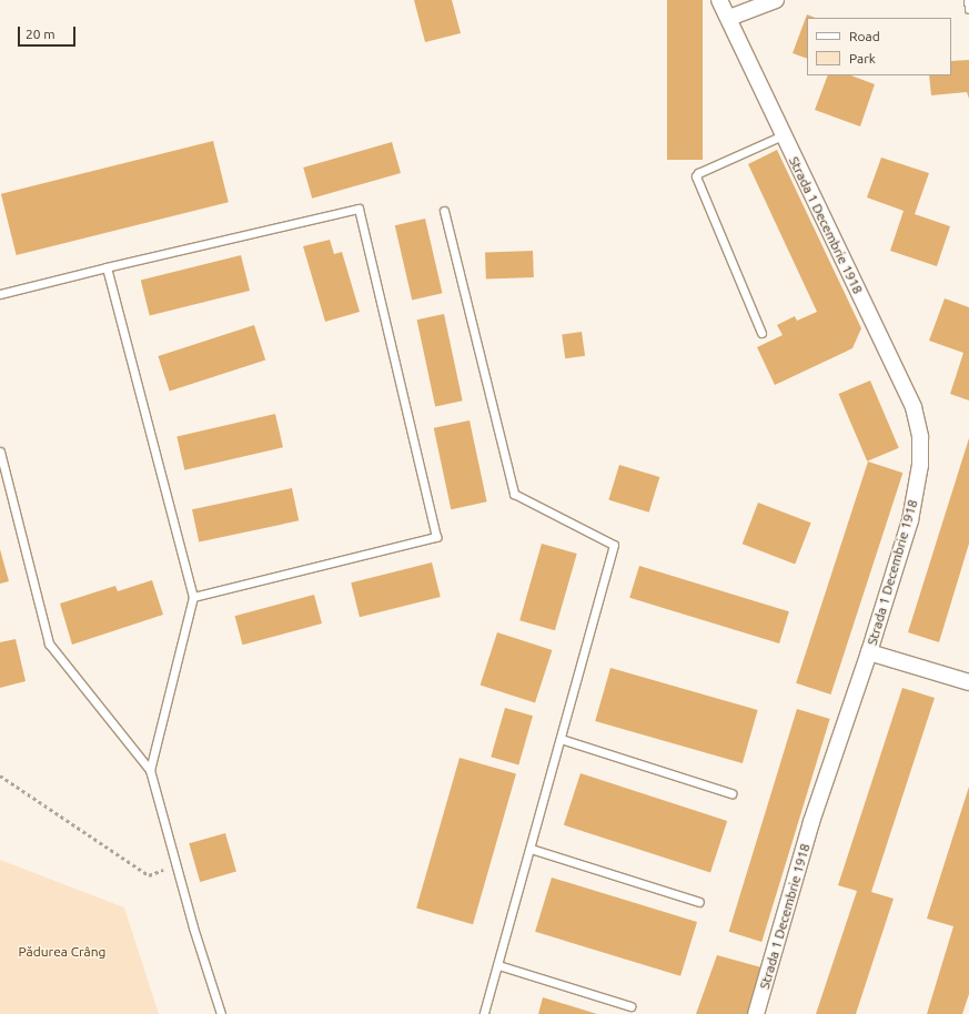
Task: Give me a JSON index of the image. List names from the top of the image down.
{
  "streets": {
    "street": ["Strada 1 Decembrie 1918"]
  },
  "parks": ["Pădurea Crâng"],
  "legend": ["Road", "Park"],
  "scale_bar": "20 m"
}
